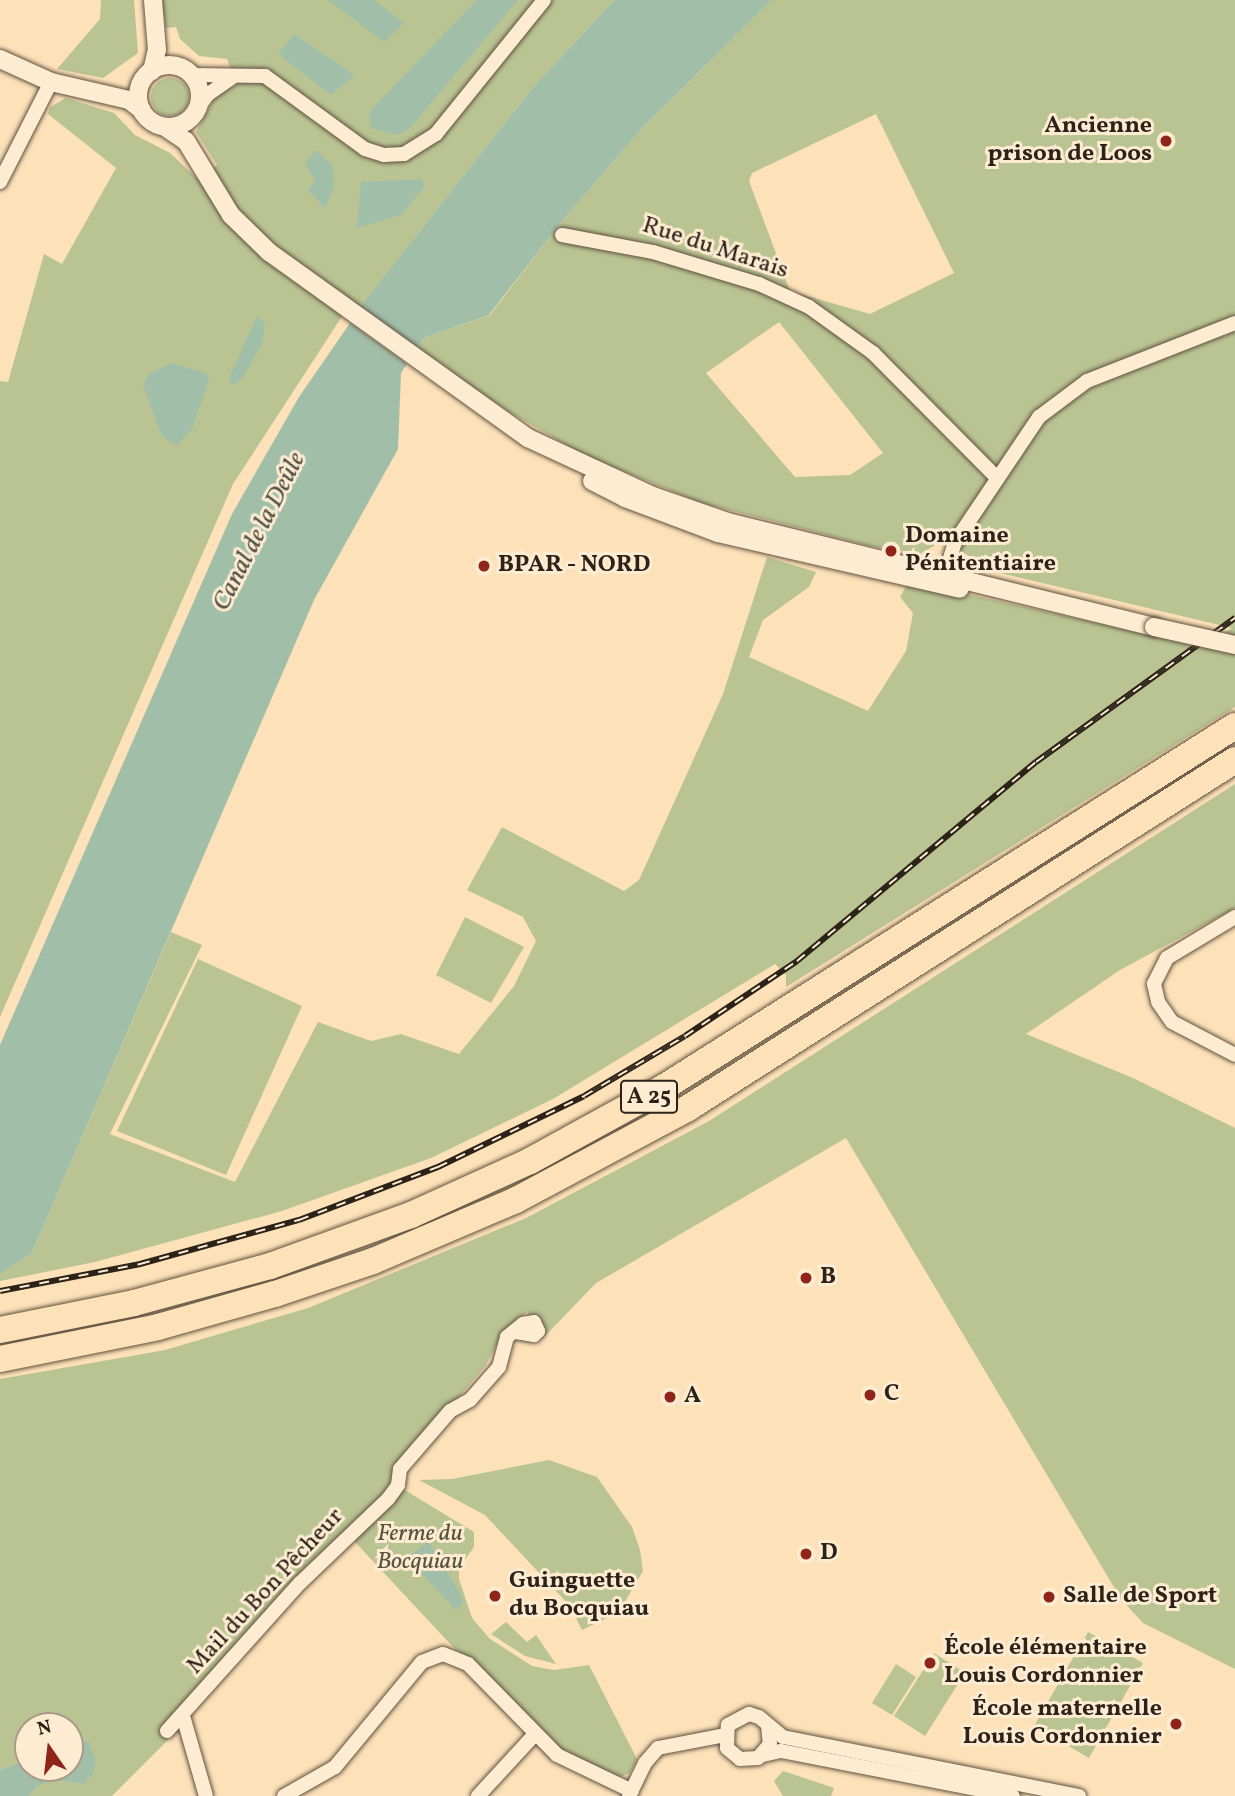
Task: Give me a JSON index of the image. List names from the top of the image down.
{
  "streets": {
    "highway": ["A 25"],
    "street": ["Rue du Marais", "Mail du Bon Pêcheur"]
  },
  "water": ["Canal de la Deûle"],
  "parks": ["Ferme du Bocquiau"],
  "places": [
    "Ancienne prison de Loos",
    "Domaine Pénitentiaire",
    "BPAR - NORD",
    "B",
    "C",
    "A",
    "D",
    "Guinguette du Bocquiau",
    "Salle de Sport",
    "École élémentaire Louis Cordonnier",
    "École maternelle Louis Cordonnier"
  ],
  "north": "top"
}
